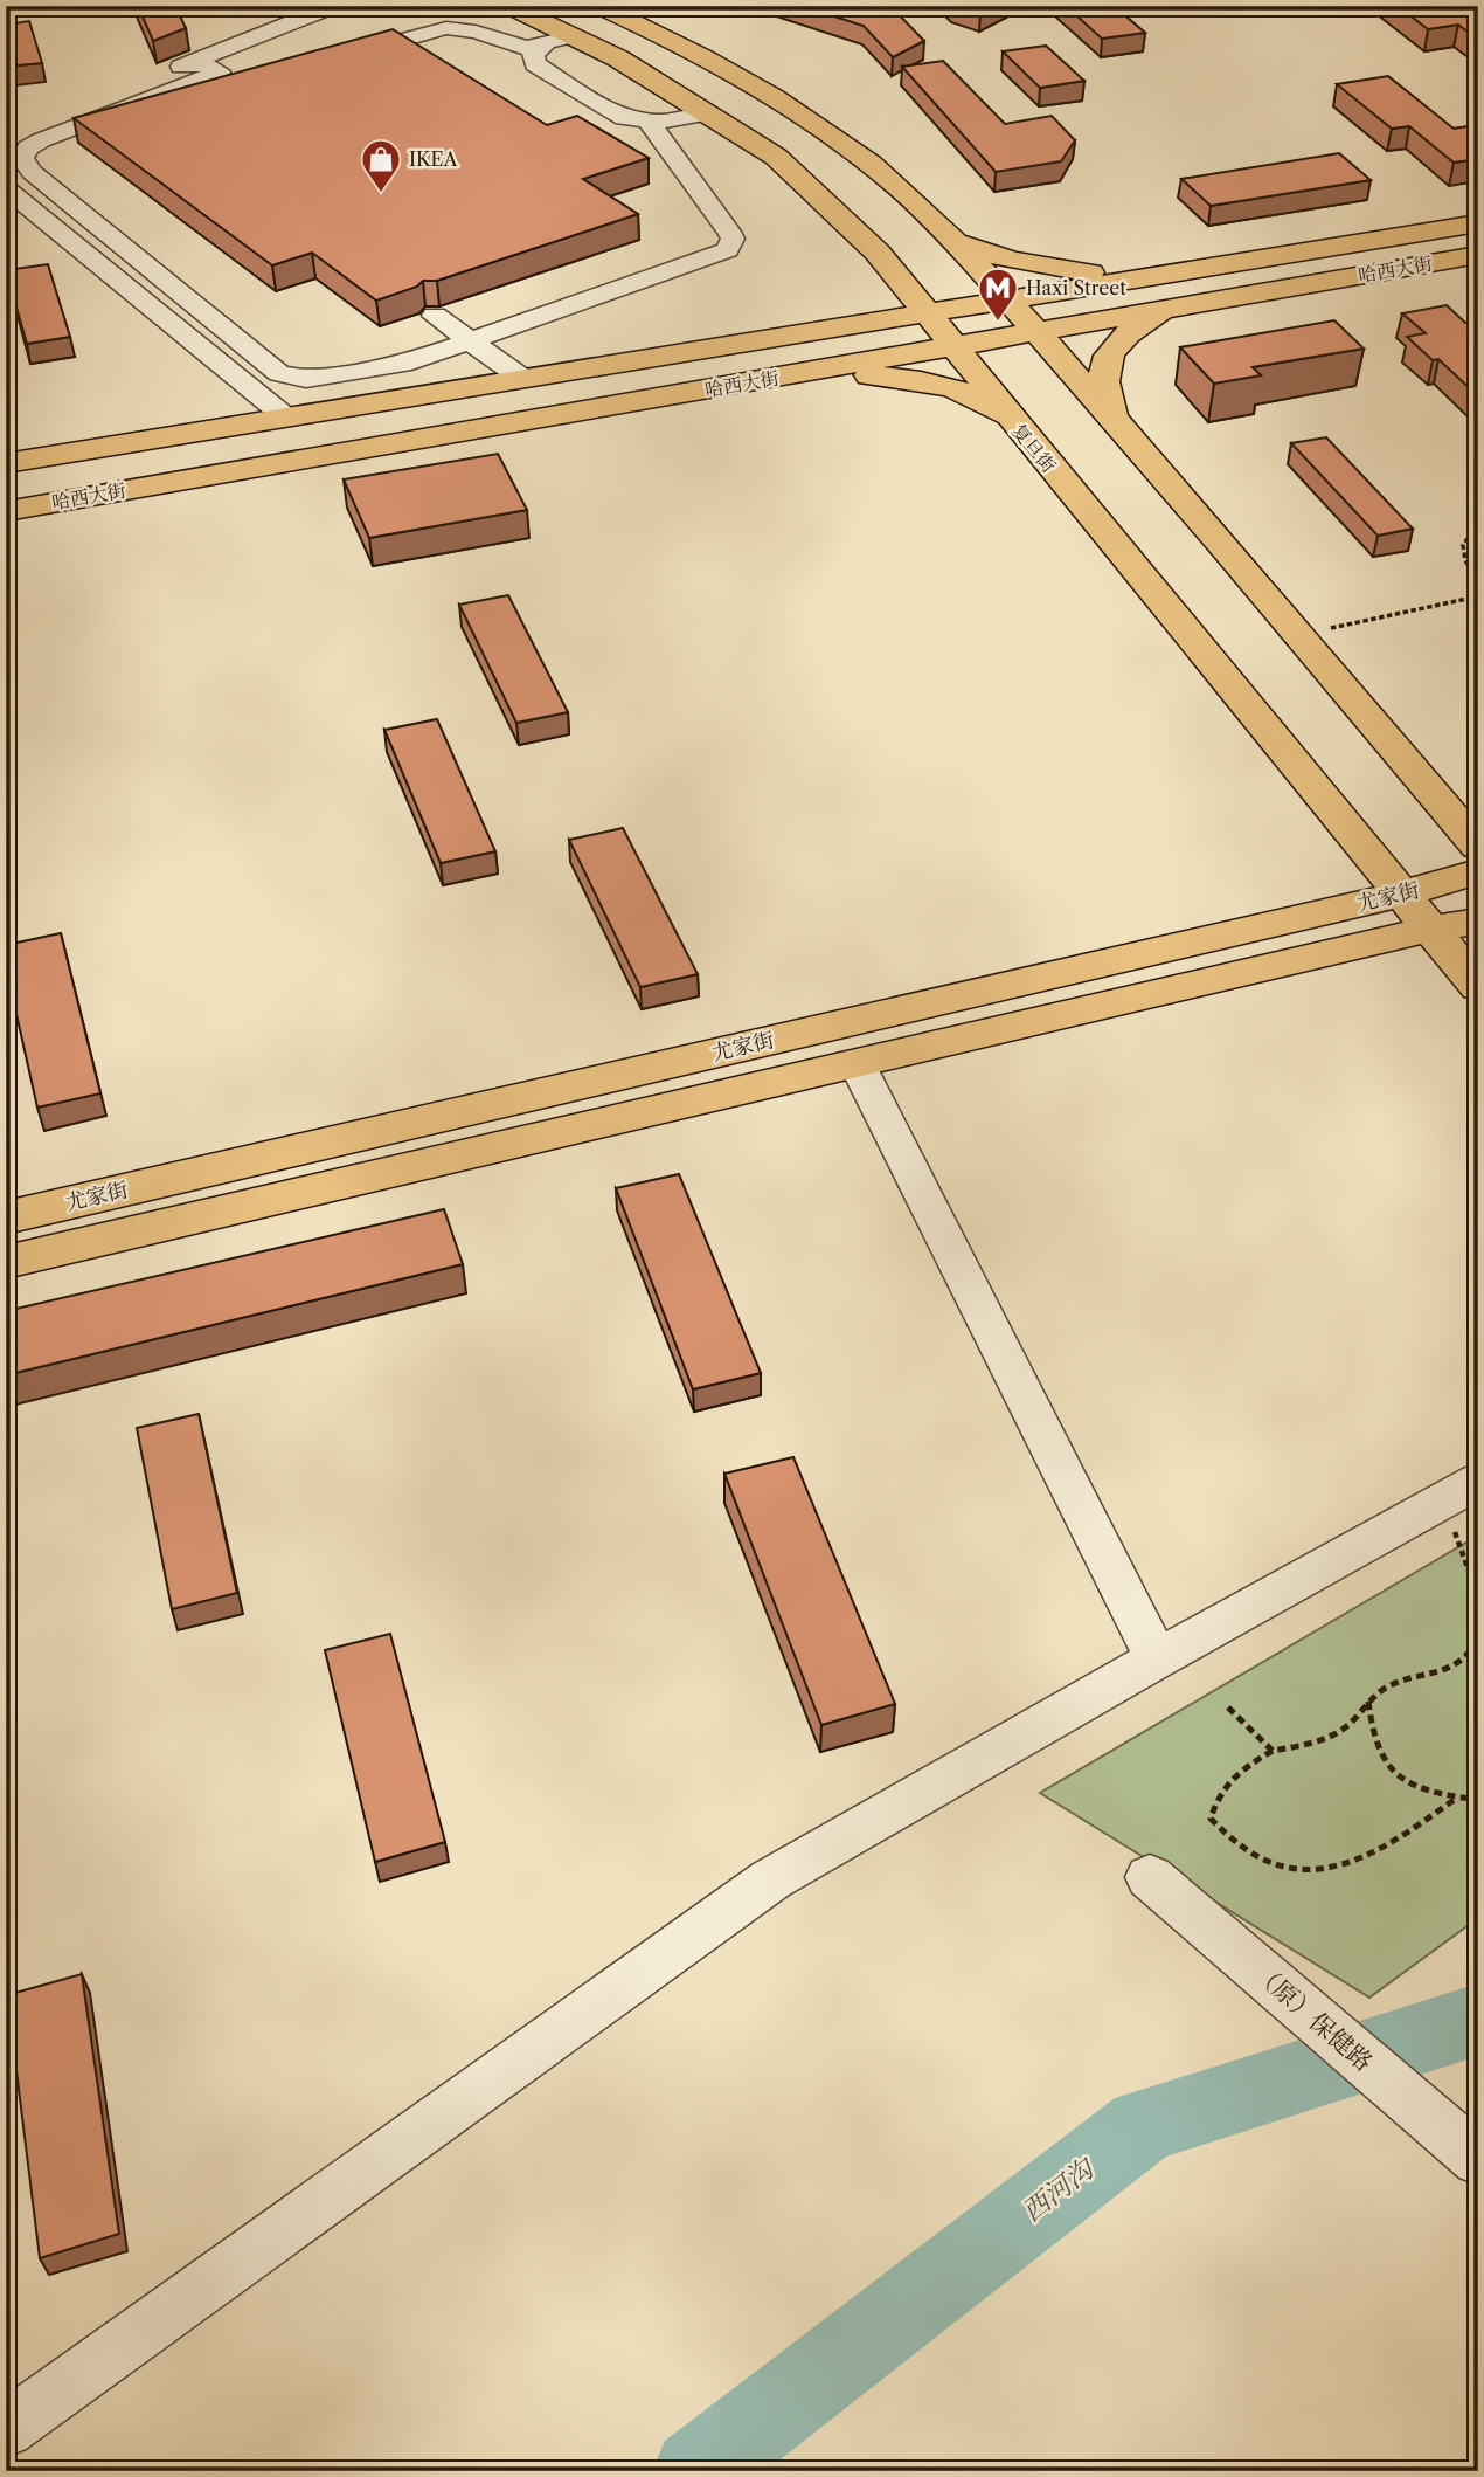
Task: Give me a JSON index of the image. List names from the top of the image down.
{
  "streets": {
    "main road": ["哈西大街", "复旦街", "尤家街"],
    "street": ["（原）保健路"]
  },
  "crossings": [
    ["哈西大街", "复旦街"],
    ["复旦街", "尤家街"]
  ],
  "water": ["西河沟"],
  "places": {
    "shop": ["IKEA"],
    "metro station": ["Haxi Street"]
  }
}
